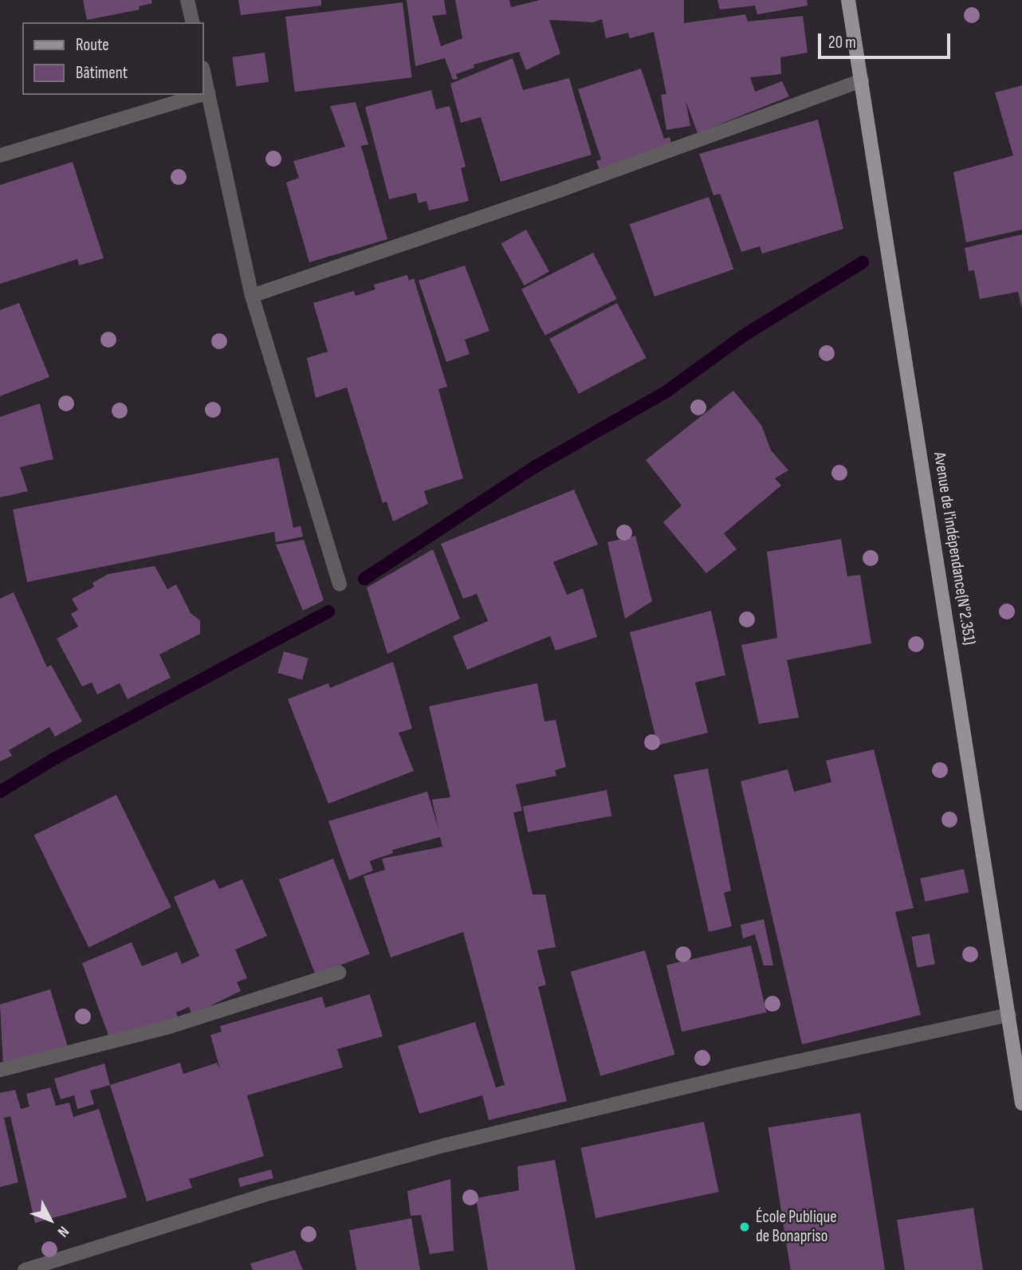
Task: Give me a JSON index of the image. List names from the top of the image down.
{
  "streets": {
    "main road": ["Avenue de l'indépendance(N°2.351)"]
  },
  "places": ["École Publique de Bonapriso"],
  "legend": ["Route", "Bâtiment"],
  "scale_bar": "20 m",
  "north": "bottom right"
}
